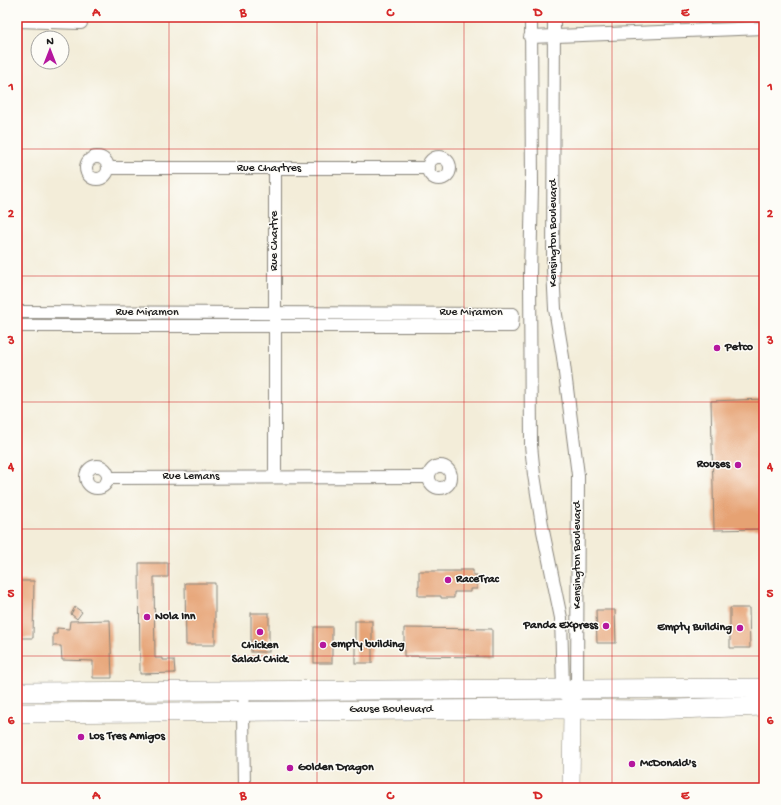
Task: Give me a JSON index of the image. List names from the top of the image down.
{
  "streets": {
    "main road": ["Gause Boulevard"],
    "street": [
      "Rue Chartres",
      "Kensington Boulevard",
      "Rue Chartre",
      "Rue Miramon",
      "Rue Lemans"
    ]
  },
  "crossings": [
    ["Rue Chartres", "Rue Chartre"],
    ["Kensington Boulevard", "Gause Boulevard"],
    ["Rue Chartre", "Rue Miramon"]
  ],
  "places": [
    "Petco",
    "Rouses",
    "RaceTrac",
    "Nola Inn",
    "Panda Express",
    "Empty Building",
    "Chicken Salad Chick",
    "empty building",
    "Los Tres Amigos",
    "McDonald's",
    "Golden Dragon"
  ],
  "north": "top",
  "grid": {
    "columns": [
      "A",
      "B",
      "C",
      "D",
      "E"
    ],
    "rows": [
      "1",
      "2",
      "3",
      "4",
      "5",
      "6"
    ]
  }
}
